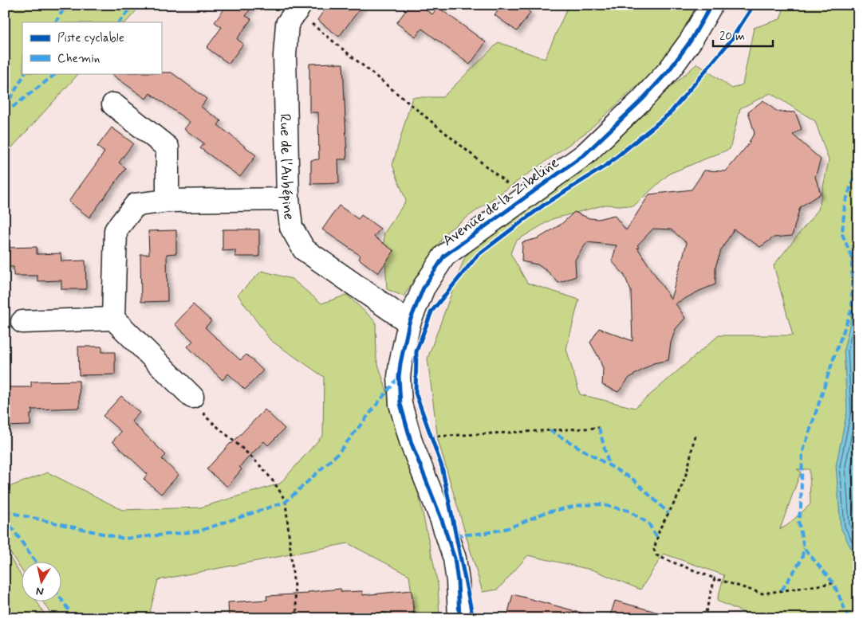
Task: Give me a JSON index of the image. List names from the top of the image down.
{
  "streets": {
    "street": ["Rue de l'Aubépine", "Avenue de la Zibeline"]
  },
  "crossings": [
    ["Rue de l'Aubépine", "Avenue de la Zibeline"]
  ],
  "legend": ["Piste cyclable", "Chemin"],
  "scale_bar": "20 m",
  "north": "bottom"
}
